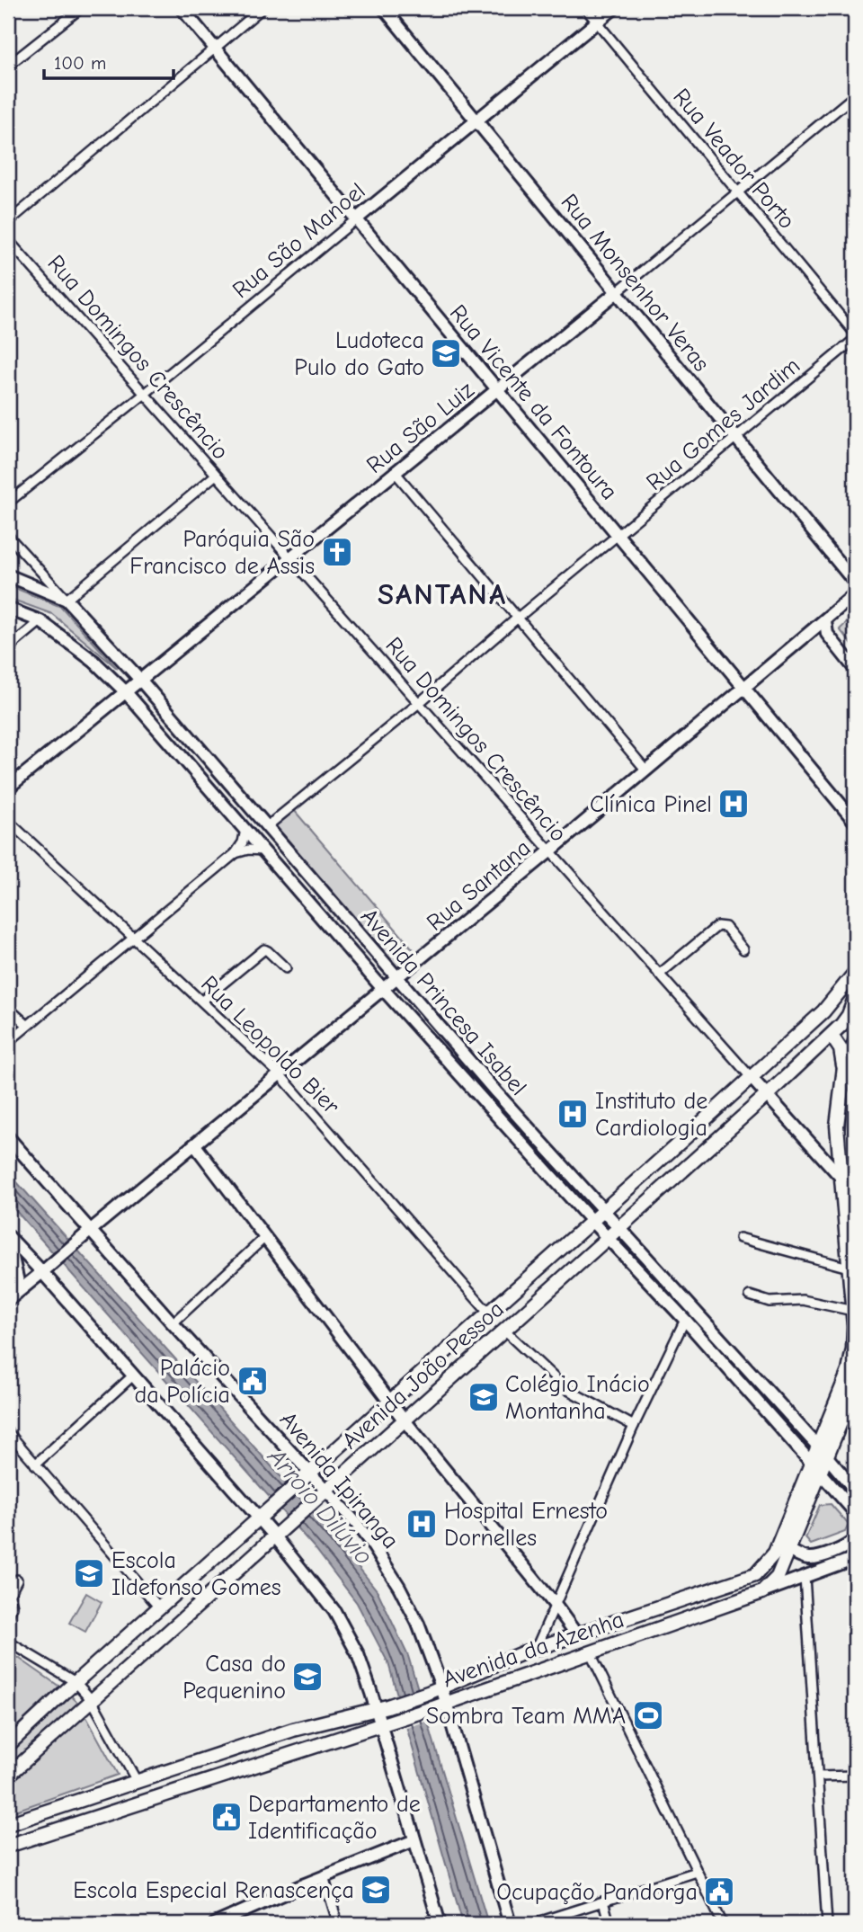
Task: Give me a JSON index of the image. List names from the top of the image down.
{
  "streets": {
    "main road": ["Avenida João Pessoa", "Avenida da Azenha"],
    "street": [
      "Rua Veador Porto",
      "Rua São Manoel",
      "Rua Monsenhor Veras",
      "Rua Domingos Crescêncio",
      "Rua Vicente da Fontoura",
      "Rua Gomes Jardim",
      "Rua São Luiz",
      "Rua Santana",
      "Avenida Princesa Isabel",
      "Rua Leopoldo Bier",
      "Avenida Ipiranga"
    ]
  },
  "crossings": [
    ["Rua Veador Porto", "Rua São Manoel"],
    ["Rua Veador Porto", "Rua São Luiz"],
    ["Rua São Manoel", "Rua Monsenhor Veras"],
    ["Rua São Manoel", "Rua Domingos Crescêncio"],
    ["Rua São Manoel", "Rua Vicente da Fontoura"],
    ["Rua Monsenhor Veras", "Rua Gomes Jardim"],
    ["Rua Monsenhor Veras", "Rua São Luiz"],
    ["Rua Domingos Crescêncio", "Rua Gomes Jardim"],
    ["Rua Domingos Crescêncio", "Rua São Luiz"],
    ["Rua Domingos Crescêncio", "Rua Santana"],
    ["Rua Domingos Crescêncio", "Avenida João Pessoa"],
    ["Rua Vicente da Fontoura", "Rua Gomes Jardim"],
    ["Rua Vicente da Fontoura", "Rua São Luiz"],
    ["Rua Vicente da Fontoura", "Rua Santana"],
    ["Rua Gomes Jardim", "Avenida Princesa Isabel"],
    ["Rua São Luiz", "Avenida Princesa Isabel"],
    ["Rua Santana", "Avenida Princesa Isabel"],
    ["Rua Santana", "Rua Leopoldo Bier"],
    ["Rua Santana", "Avenida Ipiranga"],
    ["Avenida Princesa Isabel", "Avenida João Pessoa"],
    ["Avenida Princesa Isabel", "Avenida da Azenha"],
    ["Rua Leopoldo Bier", "Avenida João Pessoa"],
    ["Avenida João Pessoa", "Avenida Ipiranga"],
    ["Avenida Ipiranga", "Avenida da Azenha"]
  ],
  "districts": ["SANTANA"],
  "water": ["Arroio Dilúvio"],
  "places": {
    "school or university": [
      "Ludoteca Pulo do Gato",
      "Colégio Inácio Montanha",
      "Escola Ildefonso Gomes",
      "Casa do Pequenino",
      "Escola Especial Renascença"
    ],
    "church": ["Paróquia São Francisco de Assis"],
    "hospital": ["Clínica Pinel", "Instituto de Cardiologia", "Hospital Ernesto Dornelles"],
    "public building": ["Palácio da Polícia", "Departamento de Identificação", "Ocupação Pandorga"],
    "sports": ["Sombra Team MMA"]
  },
  "scale_bar": "100 m"
}
